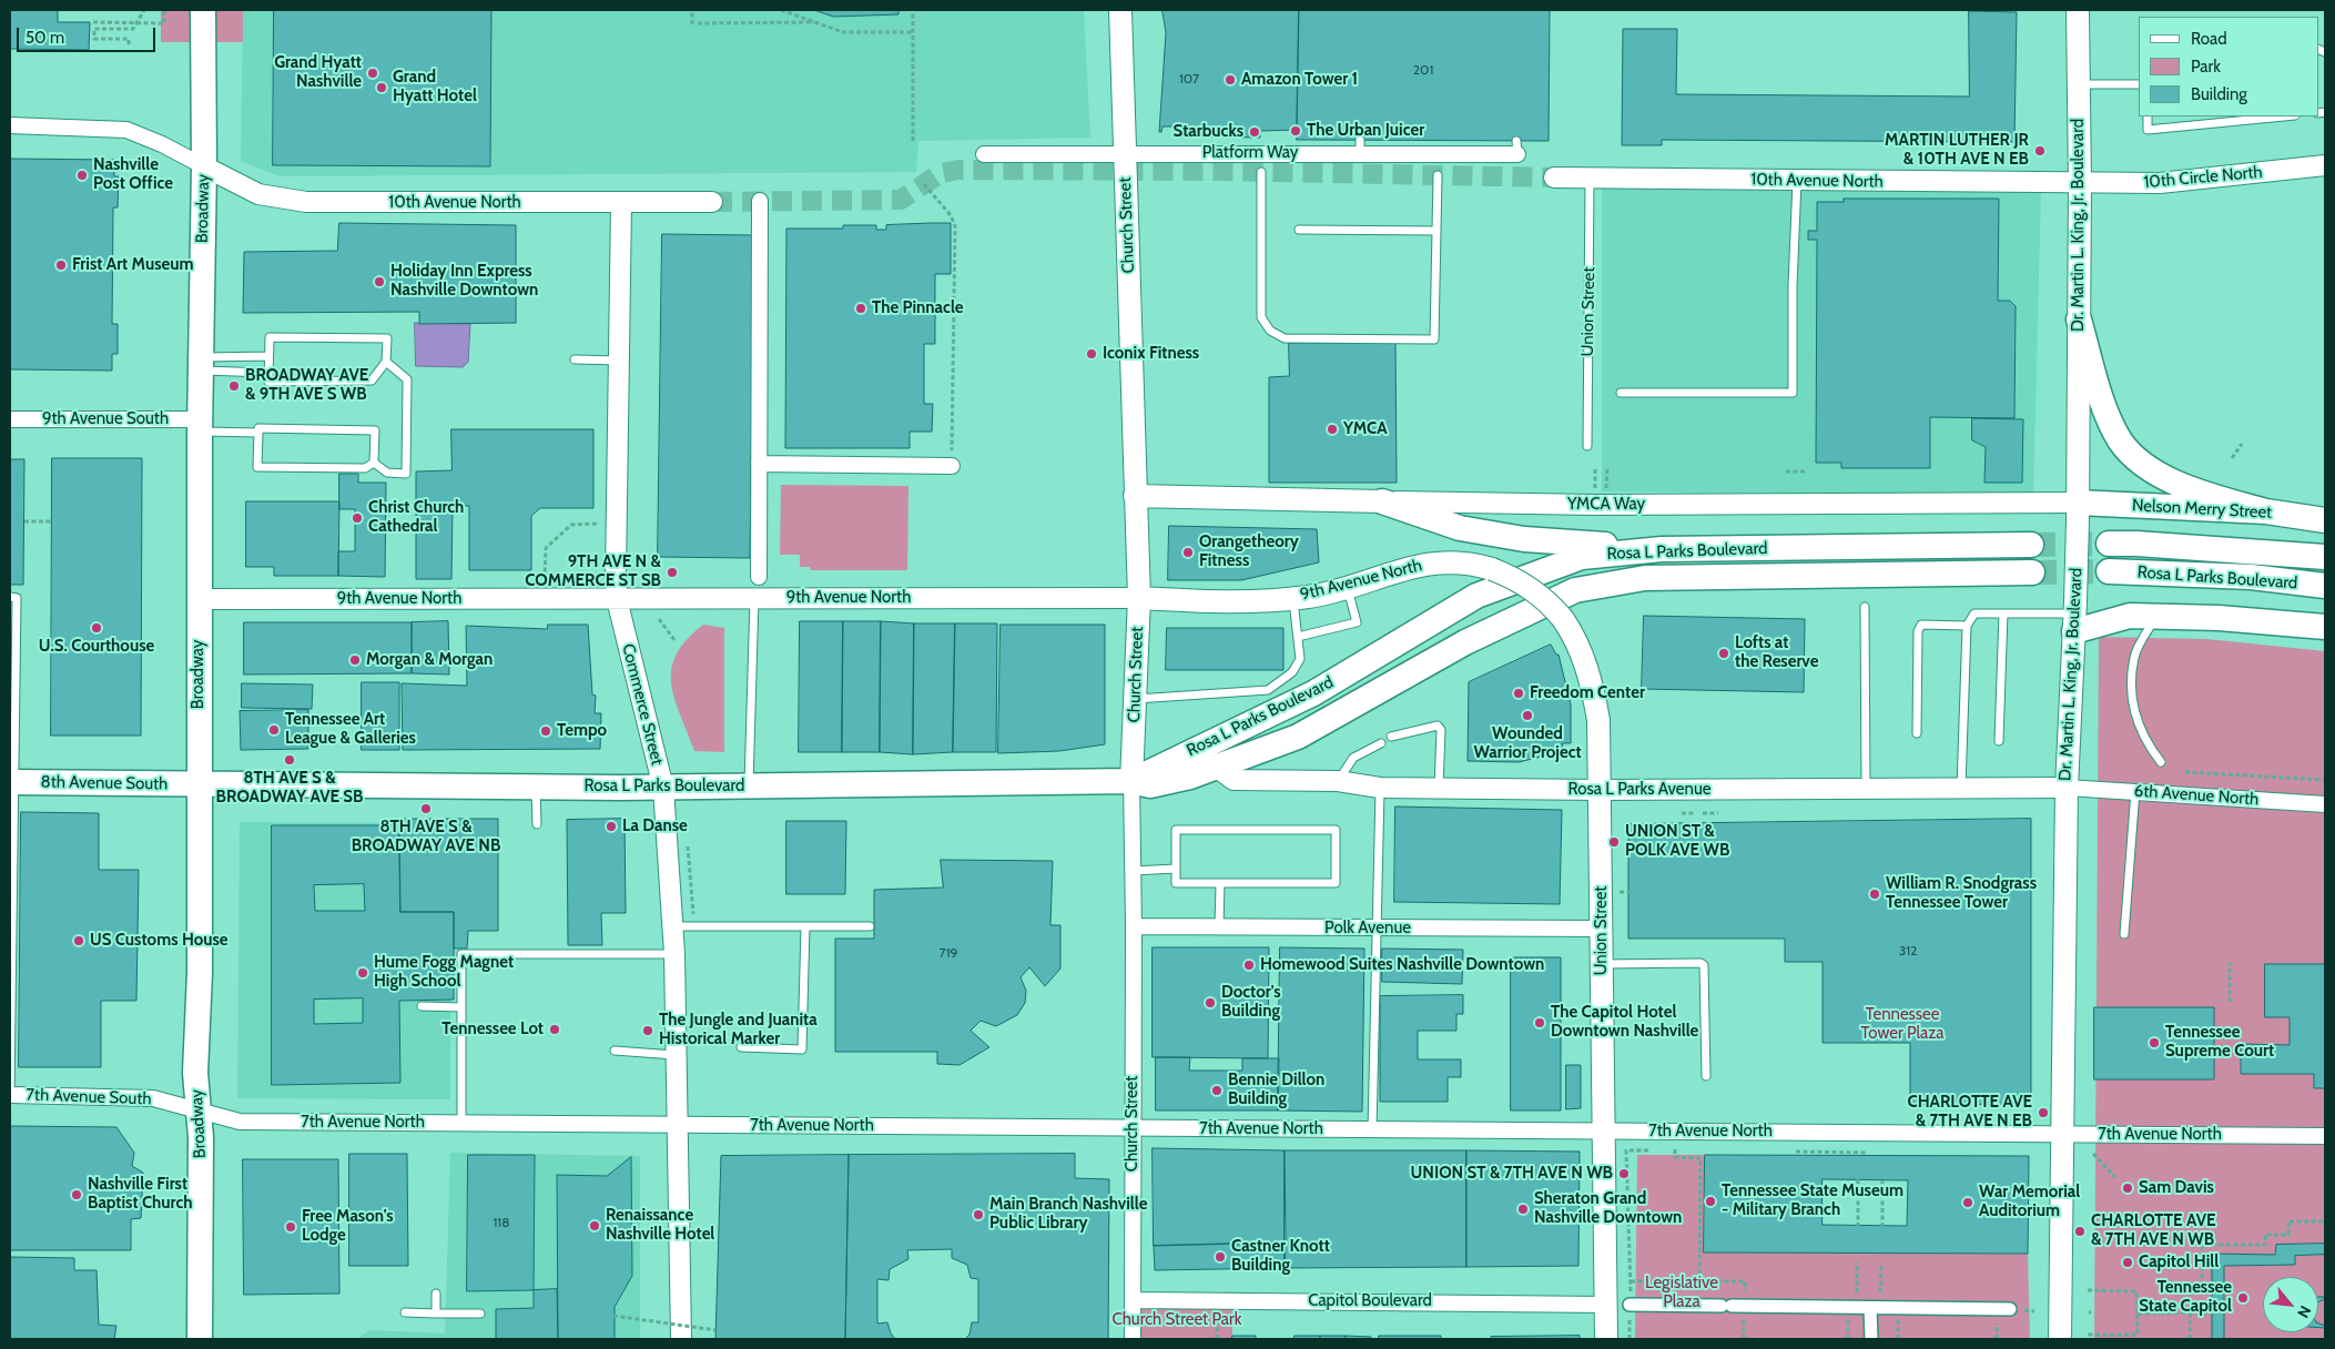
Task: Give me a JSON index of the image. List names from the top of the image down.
{
  "streets": {
    "main road": [
      "Broadway",
      "Church Street",
      "Dr. Martin L. King, Jr. Boulevard",
      "Union Street",
      "YMCA Way",
      "Nelson Merry Street",
      "Rosa L Parks Boulevard",
      "9th Avenue North",
      "8th Avenue South"
    ],
    "street": [
      "Platform Way",
      "10th Circle North",
      "10th Avenue North",
      "9th Avenue South",
      "Commerce Street",
      "Rosa L Parks Avenue",
      "6th Avenue North",
      "Polk Avenue",
      "7th Avenue South",
      "7th Avenue North",
      "Capitol Boulevard"
    ]
  },
  "crossings": [
    ["Platform Way", "Church Street"],
    ["10th Circle North", "10th Avenue North"],
    ["10th Circle North", "Dr. Martin L. King, Jr. Boulevard"],
    ["10th Avenue North", "Broadway"],
    ["10th Avenue North", "Dr. Martin L. King, Jr. Boulevard"],
    ["10th Avenue North", "Union Street"],
    ["10th Avenue North", "Commerce Street"],
    ["Broadway", "9th Avenue South"],
    ["Broadway", "Rosa L Parks Boulevard"],
    ["Broadway", "9th Avenue North"],
    ["Broadway", "8th Avenue South"],
    ["Broadway", "7th Avenue South"],
    ["Broadway", "7th Avenue North"],
    ["Church Street", "YMCA Way"],
    ["Church Street", "Rosa L Parks Boulevard"],
    ["Church Street", "9th Avenue North"],
    ["Church Street", "Polk Avenue"],
    ["Church Street", "7th Avenue North"],
    ["Church Street", "Capitol Boulevard"],
    ["Dr. Martin L. King, Jr. Boulevard", "YMCA Way"],
    ["Dr. Martin L. King, Jr. Boulevard", "Nelson Merry Street"],
    ["Dr. Martin L. King, Jr. Boulevard", "Rosa L Parks Avenue"],
    ["Dr. Martin L. King, Jr. Boulevard", "6th Avenue North"],
    ["Dr. Martin L. King, Jr. Boulevard", "7th Avenue North"],
    ["Union Street", "9th Avenue North"],
    ["Union Street", "Rosa L Parks Avenue"],
    ["Union Street", "Polk Avenue"],
    ["Union Street", "7th Avenue North"],
    ["Union Street", "Capitol Boulevard"],
    ["YMCA Way", "Nelson Merry Street"],
    ["Rosa L Parks Boulevard", "Commerce Street"],
    ["Rosa L Parks Boulevard", "8th Avenue South"],
    ["Rosa L Parks Boulevard", "Rosa L Parks Avenue"],
    ["9th Avenue North", "Commerce Street"],
    ["Commerce Street", "7th Avenue North"],
    ["Rosa L Parks Avenue", "6th Avenue North"],
    ["7th Avenue South", "7th Avenue North"]
  ],
  "parks": ["Tennessee Tower Plaza", "Legislative Plaza", "Church Street Park"],
  "places": [
    "Grand Hyatt Nashville",
    "Amazon Tower 1",
    "Grand Hyatt Hotel",
    "The Urban Juicer",
    "Starbucks",
    "MARTIN LUTHER JR & 10TH AVE N EB",
    "Nashville Post Office",
    "Frist Art Museum",
    "Holiday Inn Express Nashville Downtown",
    "The Pinnacle",
    "Iconix Fitness",
    "BROADWAY AVE & 9TH AVE S WB",
    "YMCA",
    "Christ Church Cathedral",
    "Orangetheory Fitness",
    "9TH AVE N & COMMERCE ST SB",
    "U.S. Courthouse",
    "Lofts at the Reserve",
    "Morgan & Morgan",
    "Freedom Center",
    "Wounded Warrior Project",
    "Tennessee Art League & Galleries",
    "Tempo",
    "8TH AVE S & BROADWAY AVE SB",
    "8TH AVE S & BROADWAY AVE NB",
    "La Danse",
    "UNION ST & POLK AVE WB",
    "William R. Snodgrass Tennessee Tower",
    "US Customs House",
    "Homewood Suites Nashville Downtown",
    "Hume Fogg Magnet High School",
    "Doctor's Building",
    "The Capitol Hotel Downtown Nashville",
    "Tennessee Lot",
    "The Jungle and Juanita Historical Marker",
    "Tennessee Supreme Court",
    "Bennie Dillon Building",
    "CHARLOTTE AVE & 7TH AVE N EB",
    "UNION ST & 7TH AVE N WB",
    "Sam Davis",
    "Nashville First Baptist Church",
    "Tennessee State Museum - Military Branch",
    "War Memorial Auditorium",
    "Sheraton Grand Nashville Downtown",
    "Main Branch Nashville Public Library",
    "Renaissance Nashville Hotel",
    "Free Mason's Lodge",
    "CHARLOTTE AVE & 7TH AVE N WB",
    "Castner Knott Building",
    "Capitol Hill",
    "Tennessee State Capitol"
  ],
  "house_numbers": [
    "201",
    "107",
    "312",
    "719",
    "118"
  ],
  "legend": ["Road", "Park", "Building"],
  "scale_bar": "50 m",
  "north": "bottom right"
}
